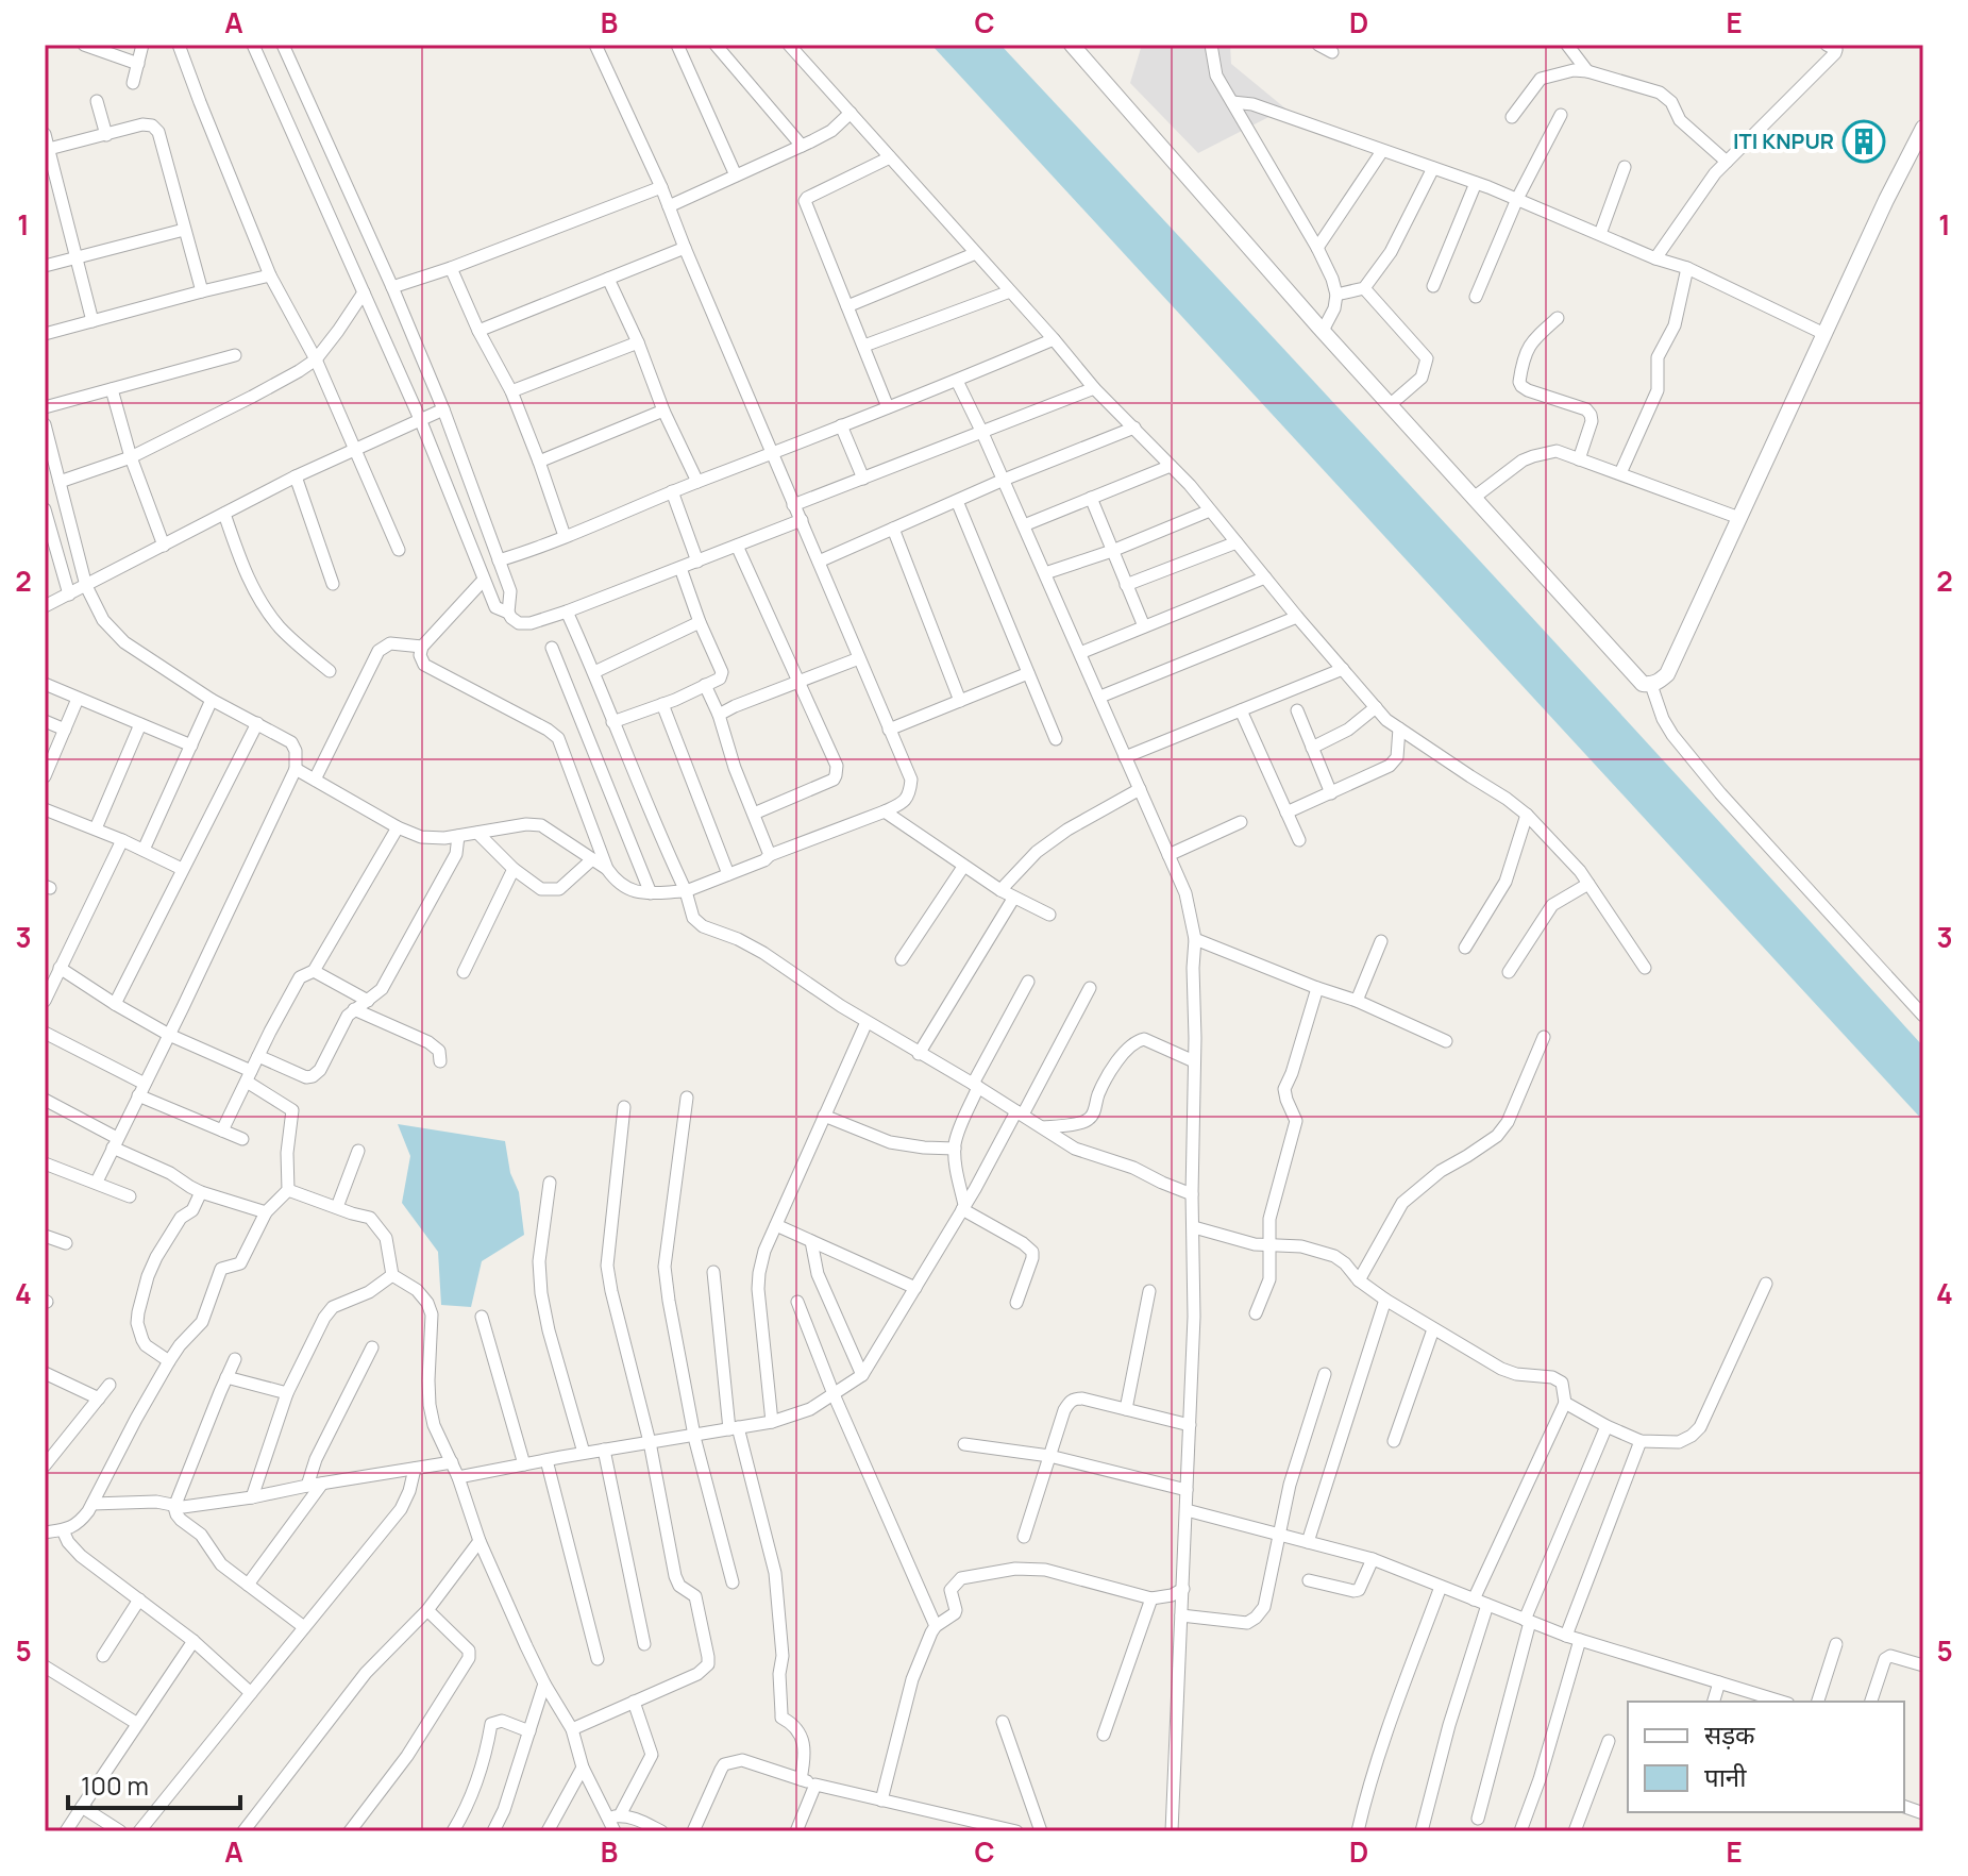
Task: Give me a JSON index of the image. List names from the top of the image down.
{
  "places": {
    "building": ["ITI KNPUR"]
  },
  "legend": ["सड़क", "पानी"],
  "scale_bar": "100 m",
  "grid": {
    "columns": [
      "A",
      "B",
      "C",
      "D",
      "E"
    ],
    "rows": [
      "1",
      "2",
      "3",
      "4",
      "5"
    ]
  }
}
